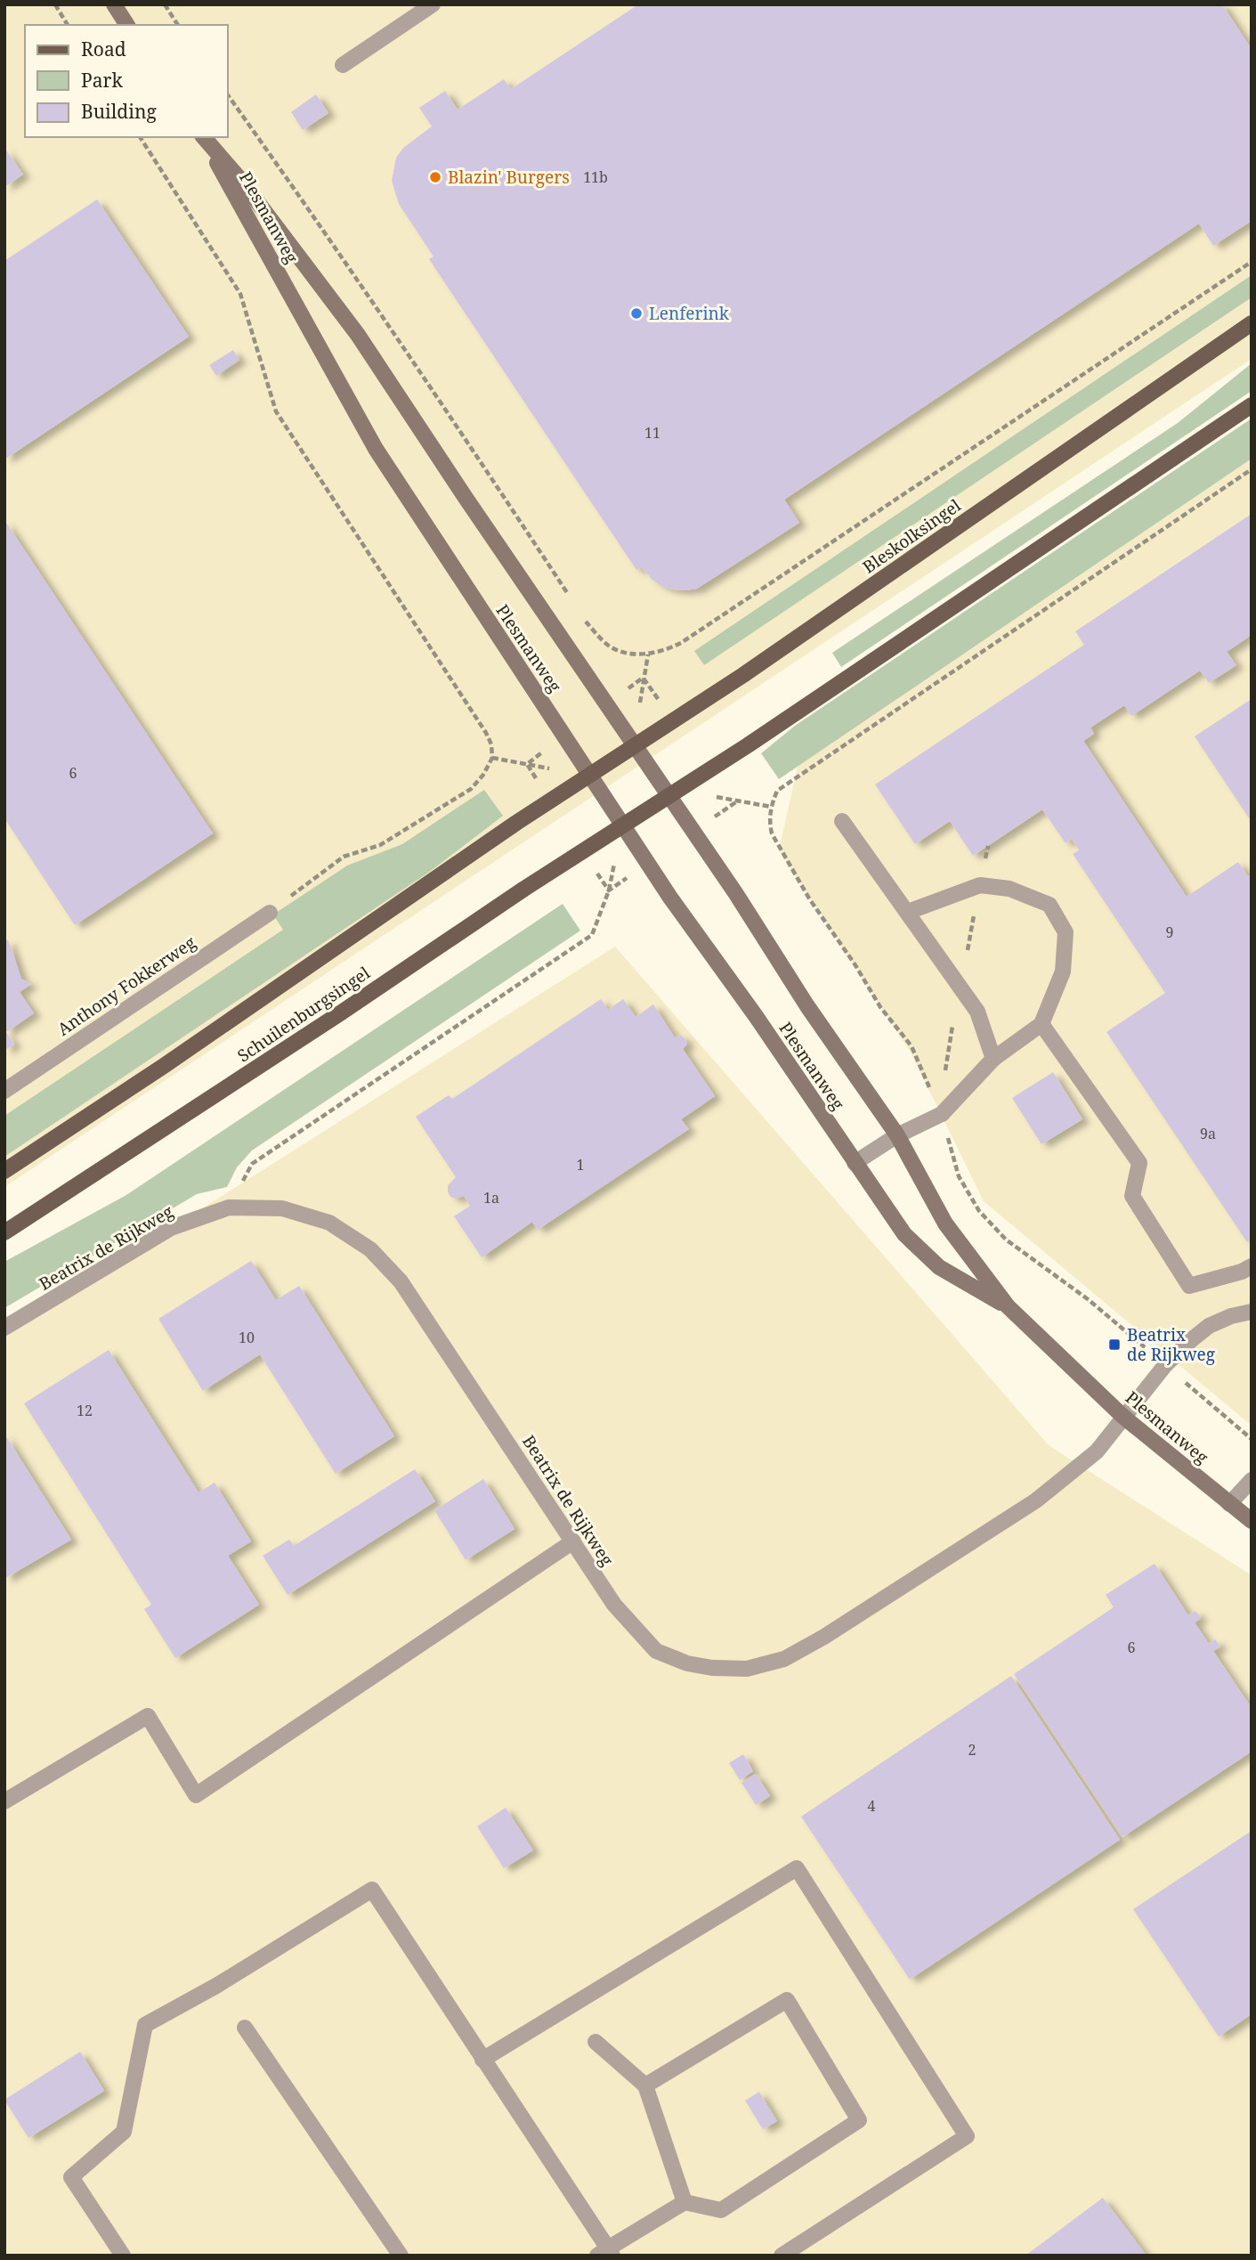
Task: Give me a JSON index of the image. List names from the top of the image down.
{
  "streets": {
    "main road": ["Plesmanweg", "Bleskolksingel", "Schuilenburgsingel"],
    "street": ["Anthony Fokkerweg", "Beatrix de Rijkweg"]
  },
  "crossings": [
    ["Plesmanweg", "Bleskolksingel"],
    ["Plesmanweg", "Schuilenburgsingel"],
    ["Plesmanweg", "Beatrix de Rijkweg"]
  ],
  "places": {
    "other": ["Blazin' Burgers", "Lenferink"],
    "transit": ["Beatrix de Rijkweg"]
  },
  "house_numbers": [
    "11b",
    "11",
    "6",
    "9",
    "9a",
    "1",
    "1a",
    "10",
    "12",
    "6",
    "2",
    "4"
  ],
  "legend": ["Road", "Park", "Building"]
}
